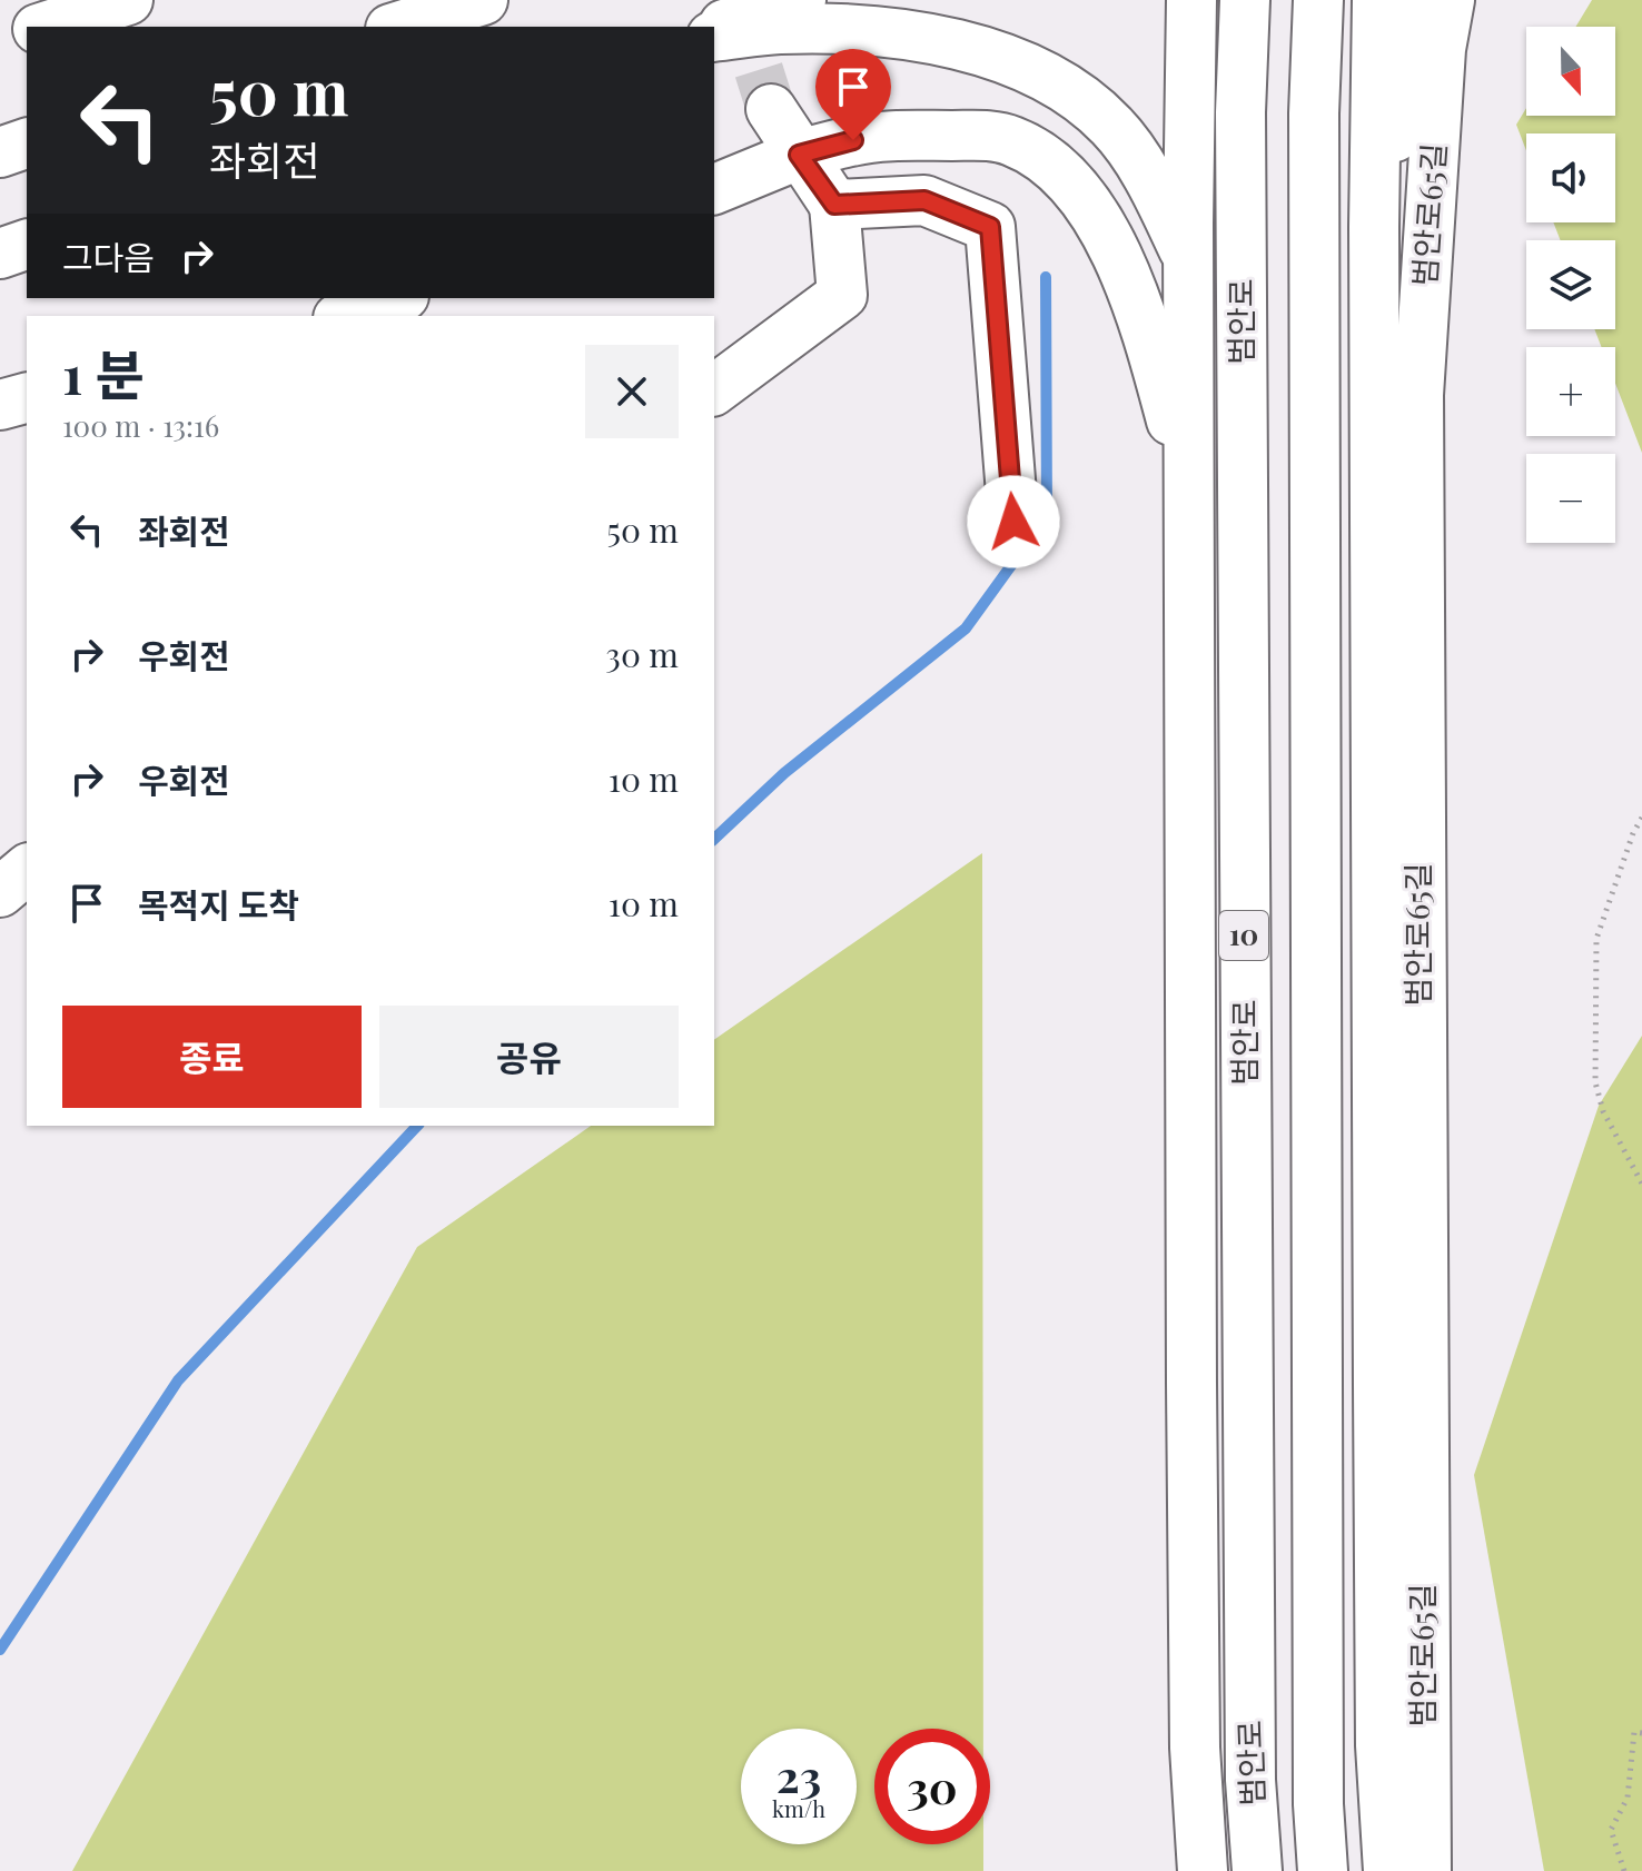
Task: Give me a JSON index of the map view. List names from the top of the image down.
{
  "streets": {
    "main road": ["범안로65길", "범안로", "10"]
  },
  "north": "bottom",
  "page": {
    "map_buttons": ["+", "−"],
    "turn": ["50 m", "좌회전"],
    "then": "그다음",
    "heading": ["1 분", "100 m · 13:16"],
    "list": [
      {
        "name": "좌회전",
        "value": "50 m"
      },
      {
        "name": "우회전",
        "value": "30 m"
      },
      {
        "name": "우회전",
        "value": "10 m"
      },
      {
        "name": "목적지 도착",
        "value": "10 m"
      }
    ],
    "buttons": ["종료", "공유"],
    "speed": "23 km/h",
    "limit": "30"
  }
}
